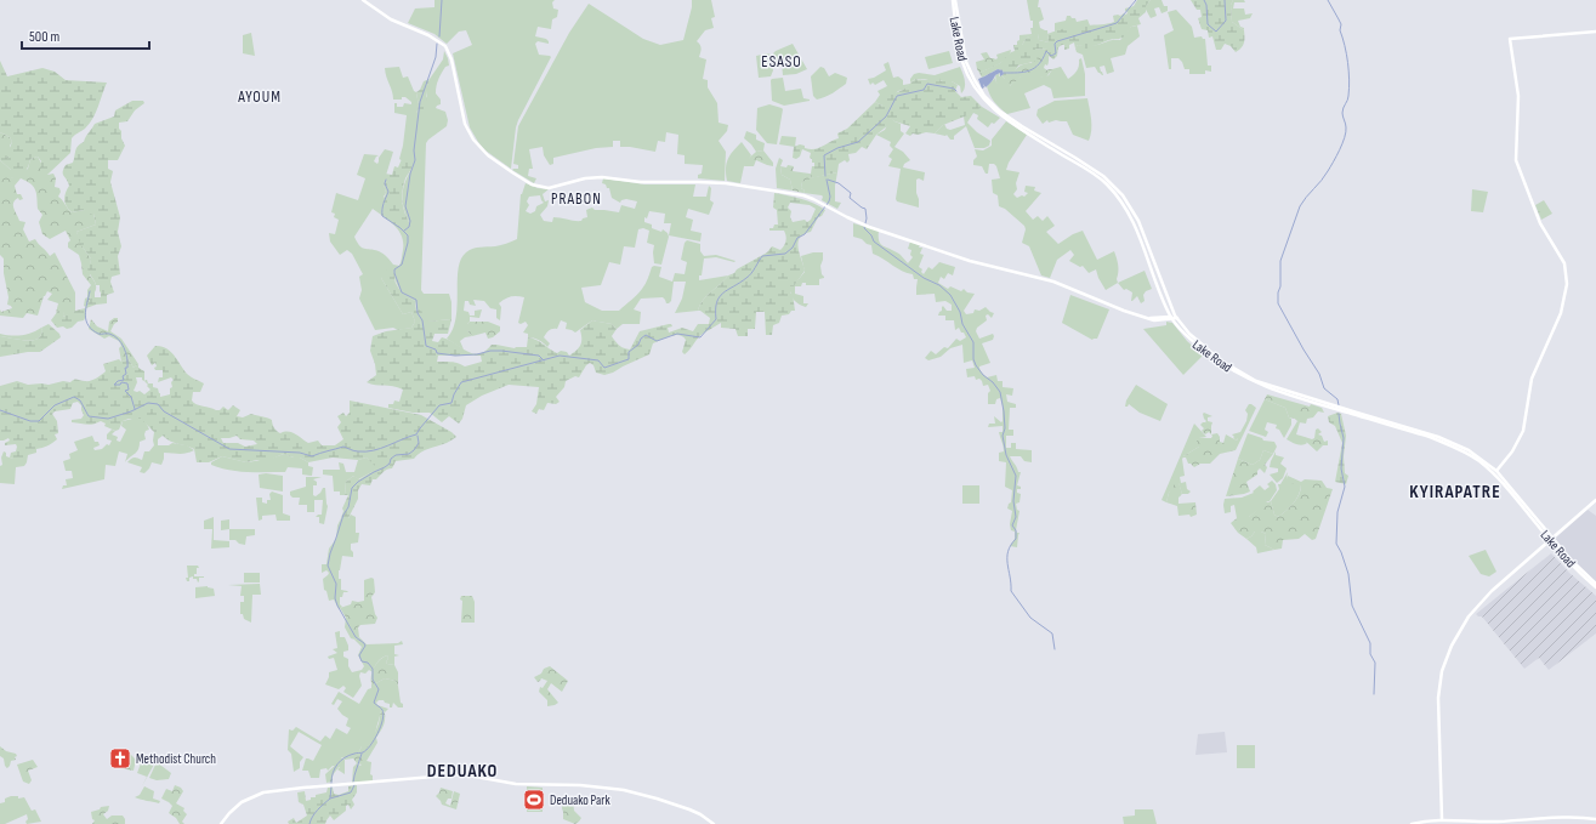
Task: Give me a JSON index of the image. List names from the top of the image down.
{
  "streets": {
    "street": ["Lake Road"]
  },
  "districts": [
    "ESASO",
    "AYOUM",
    "PRABON",
    "KYIRAPATRE",
    "DEDUAKO"
  ],
  "places": {
    "church": ["Methodist Church"],
    "sports": ["Deduako Park"]
  },
  "scale_bar": "500 m"
}
